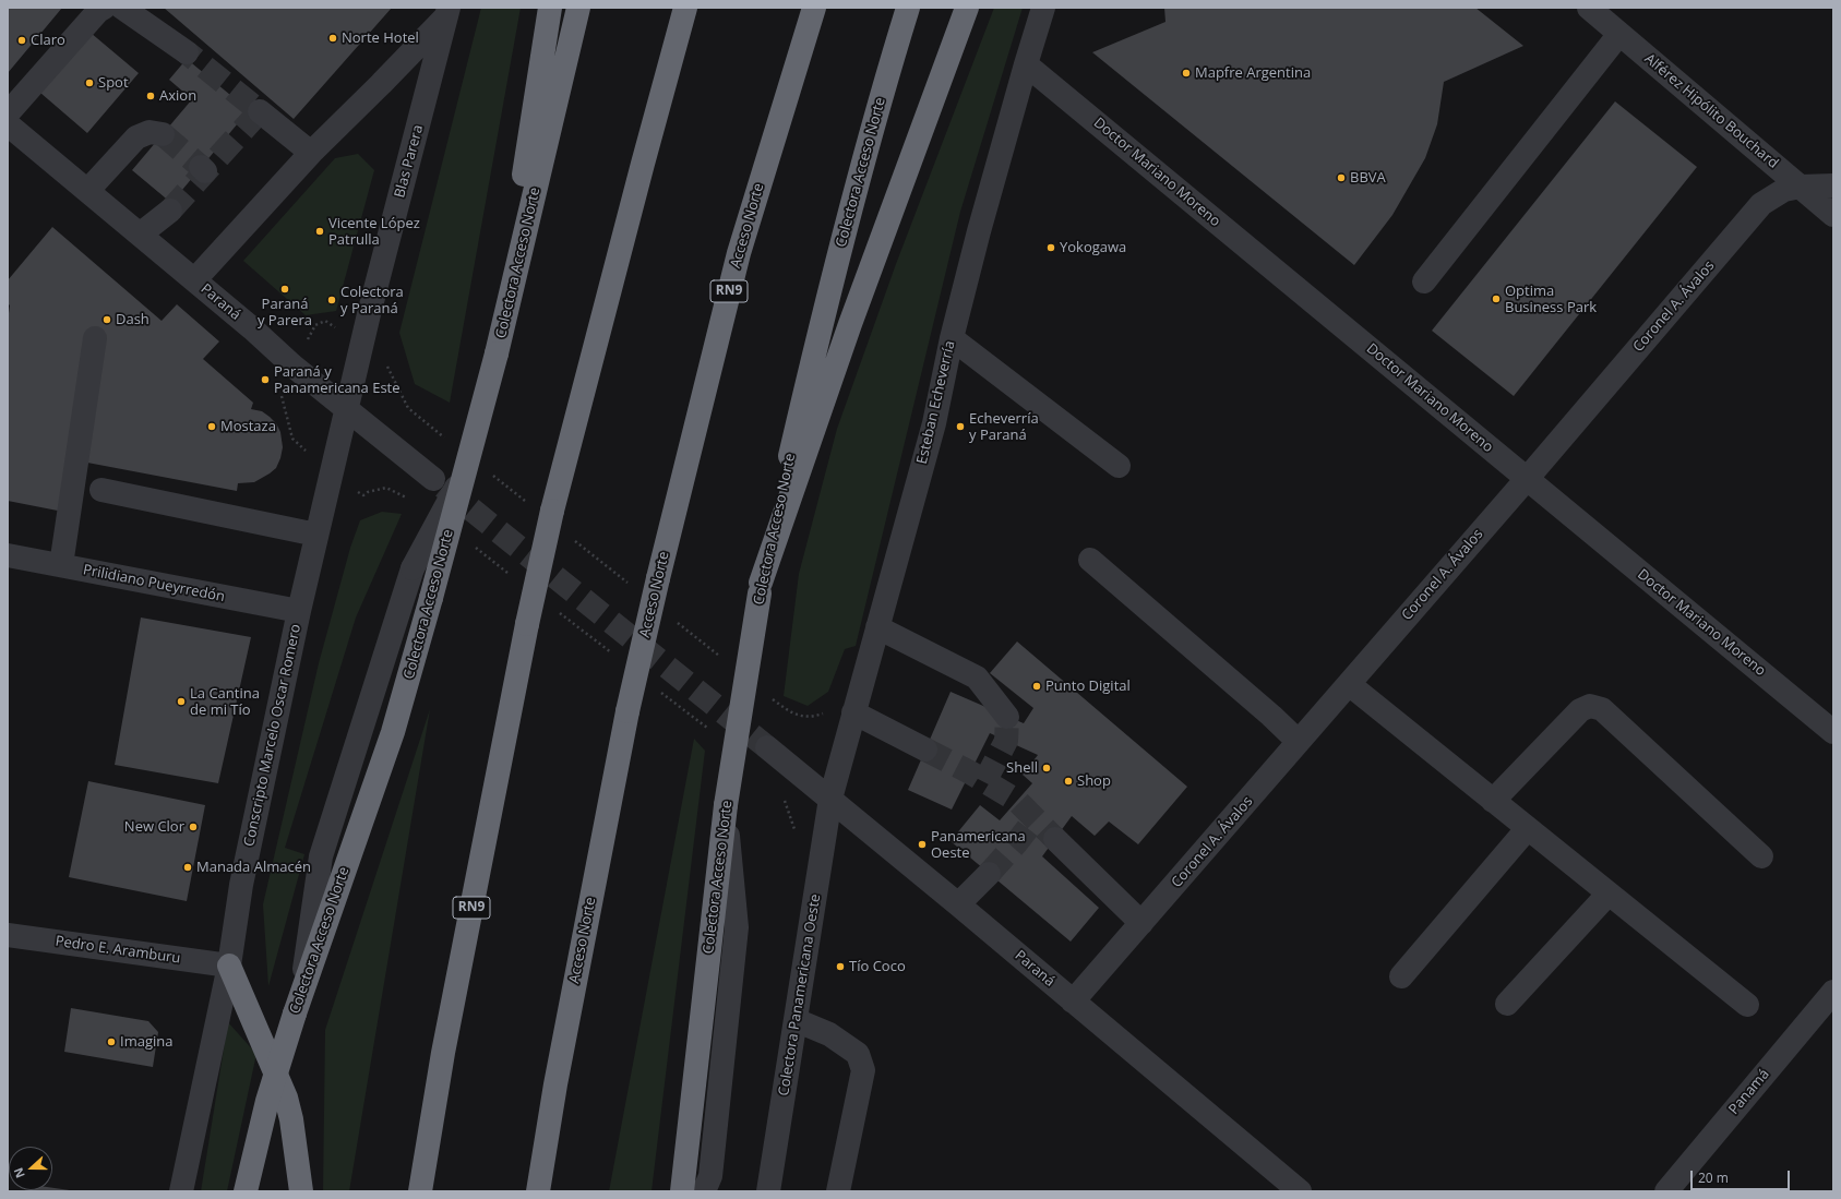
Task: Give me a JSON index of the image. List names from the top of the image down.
{
  "streets": {
    "highway": ["Colectora Acceso Norte", "Acceso Norte", "RN9"],
    "street": [
      "Alférez Hipólito Bouchard",
      "Blas Parera",
      "Doctor Mariano Moreno",
      "Paraná",
      "Coronel A. Ávalos",
      "Esteban Echeverría",
      "Prilidiano Pueyrredón",
      "Conscripto Marcelo Oscar Romero",
      "Pedro E. Aramburu",
      "Colectora Panamericana Oeste",
      "Panamá"
    ]
  },
  "crossings": [
    ["Alférez Hipólito Bouchard", "Coronel A. Ávalos"],
    ["Blas Parera", "Paraná"],
    ["Blas Parera", "Conscripto Marcelo Oscar Romero"],
    ["Doctor Mariano Moreno", "Coronel A. Ávalos"],
    ["Doctor Mariano Moreno", "Esteban Echeverría"],
    ["Paraná", "Coronel A. Ávalos"],
    ["Paraná", "Esteban Echeverría"],
    ["Paraná", "Conscripto Marcelo Oscar Romero"],
    ["Paraná", "Colectora Panamericana Oeste"],
    ["Esteban Echeverría", "Colectora Panamericana Oeste"],
    ["Prilidiano Pueyrredón", "Conscripto Marcelo Oscar Romero"],
    ["Conscripto Marcelo Oscar Romero", "Pedro E. Aramburu"]
  ],
  "places": [
    "Norte Hotel",
    "Claro",
    "Mapfre Argentina",
    "Spot",
    "Axion",
    "BBVA",
    "Vicente López Patrulla",
    "Yokogawa",
    "Paraná y Parera",
    "Optima Business Park",
    "Colectora y Paraná",
    "Dash",
    "Paraná y Panamericana Este",
    "Mostaza",
    "Echeverría y Paraná",
    "Punto Digital",
    "La Cantina de mi Tío",
    "Shell",
    "Shop",
    "New Clor",
    "Panamericana Oeste",
    "Manada Almacén",
    "Tío Coco",
    "Imagina"
  ],
  "scale_bar": "20 m",
  "north": "left"
}
